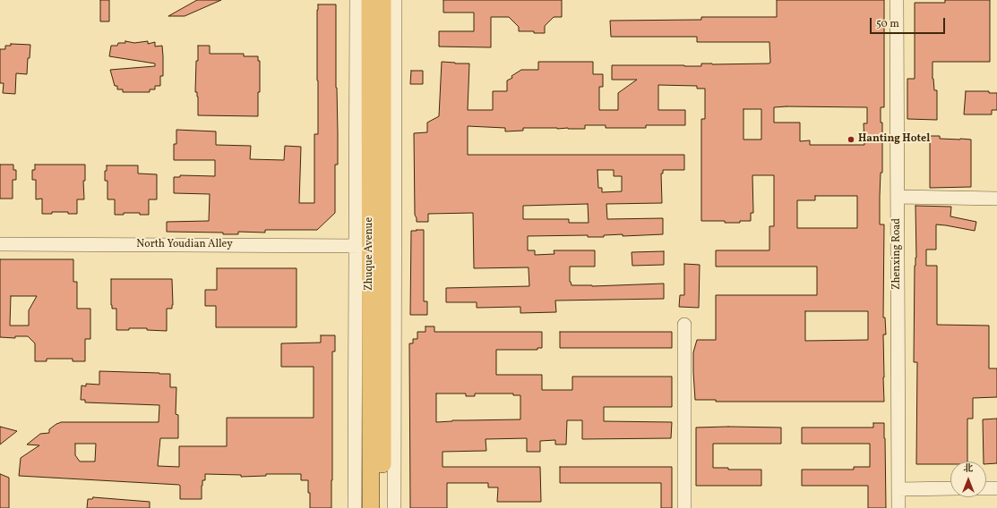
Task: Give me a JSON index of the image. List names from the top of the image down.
{
  "streets": {
    "main road": ["Zhuque Avenue"],
    "street": ["North Youdian Alley", "Zhenxing Road"]
  },
  "crossings": [
    ["North Youdian Alley", "Zhuque Avenue"]
  ],
  "places": ["Hanting Hotel"],
  "scale_bar": "50 m",
  "north": "top"
}
